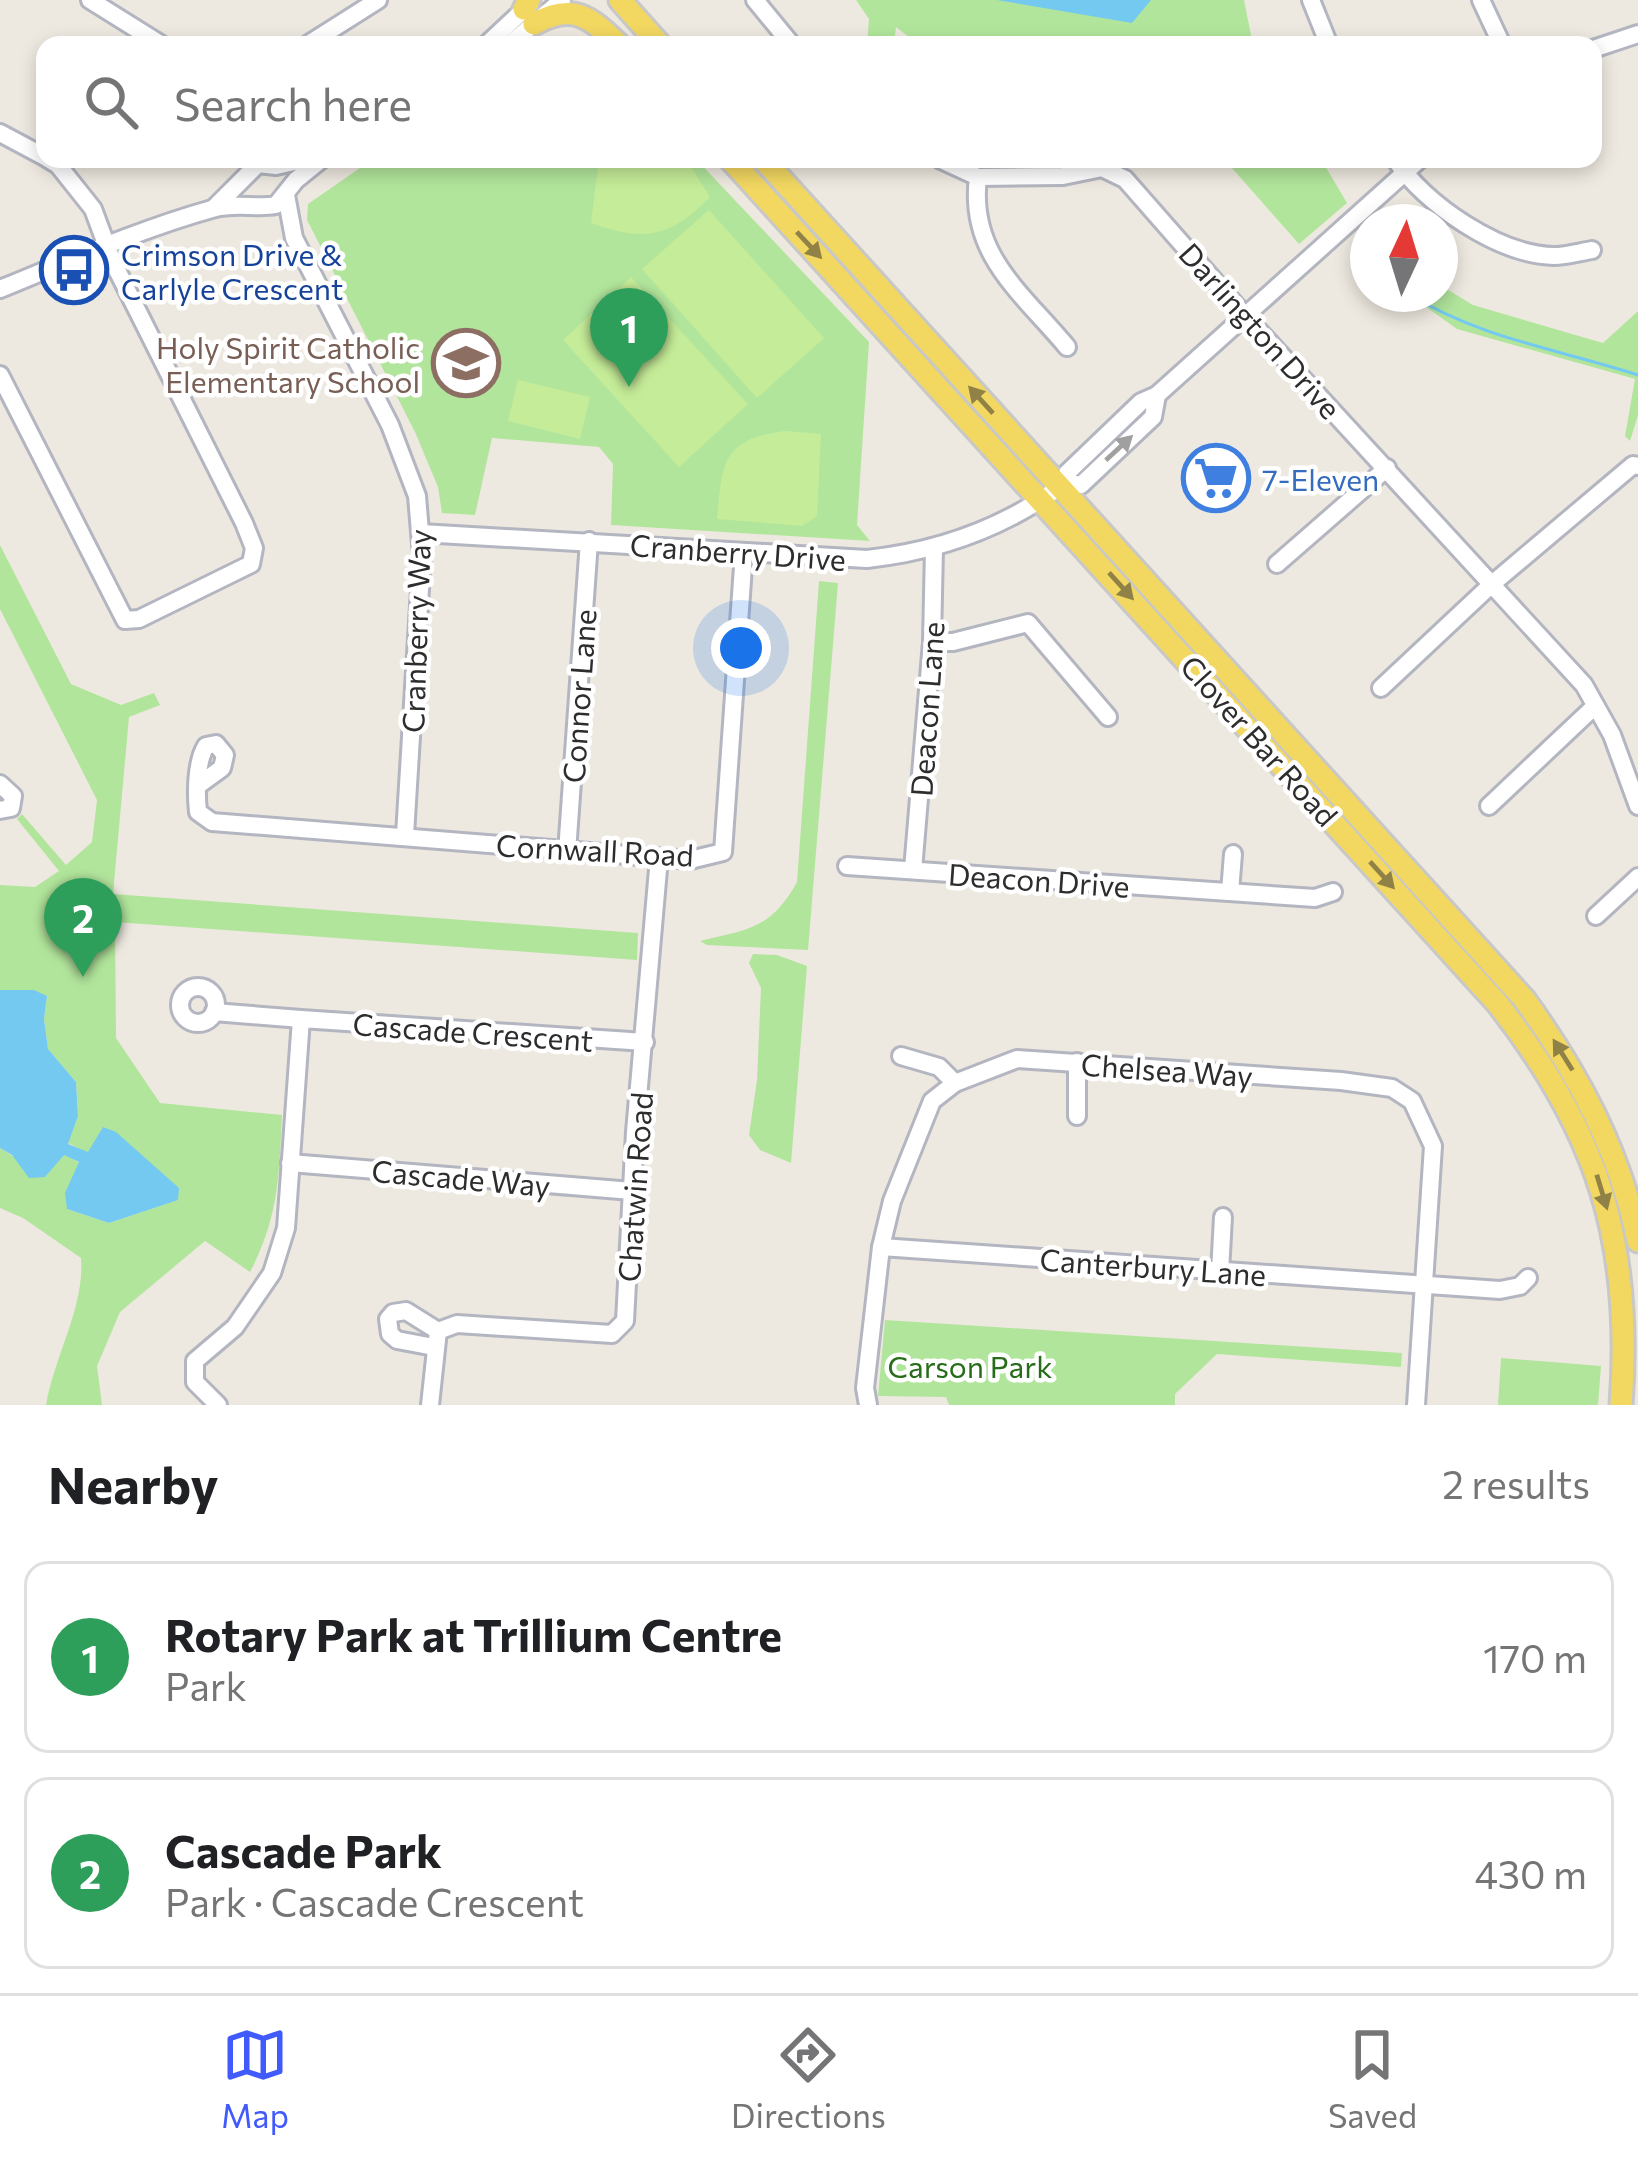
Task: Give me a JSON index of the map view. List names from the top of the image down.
{
  "streets": {
    "main road": ["Clover Bar Road"],
    "street": [
      "Darlington Drive",
      "Cranberry Drive",
      "Cranberry Way",
      "Connor Lane",
      "Deacon Lane",
      "Cornwall Road",
      "Deacon Drive",
      "Cascade Crescent",
      "Chelsea Way",
      "Cascade Way",
      "Chatwin Road",
      "Canterbury Lane"
    ]
  },
  "crossings": [
    ["Darlington Drive", "Cranberry Drive"],
    ["Cranberry Drive", "Cranberry Way"],
    ["Cranberry Drive", "Connor Lane"],
    ["Cranberry Drive", "Deacon Lane"],
    ["Cranberry Drive", "Clover Bar Road"],
    ["Cranberry Drive", "Cornwall Road"],
    ["Cranberry Way", "Cornwall Road"],
    ["Connor Lane", "Cornwall Road"],
    ["Deacon Lane", "Deacon Drive"],
    ["Cornwall Road", "Chatwin Road"],
    ["Cascade Crescent", "Chatwin Road"],
    ["Chelsea Way", "Canterbury Lane"],
    ["Cascade Way", "Chatwin Road"]
  ],
  "parks": ["Carson Park"],
  "places": {
    "bus stop": ["Crimson Drive & Carlyle Crescent"],
    "school or university": ["Holy Spirit Catholic Elementary School"],
    "supermarket": ["7-Eleven"]
  },
  "north": "top",
  "page": {
    "search": "Search here",
    "pins": ["1", "2"],
    "heading": ["Nearby", "2 results"],
    "list": [
      {
        "mark": "1",
        "name": "Rotary Park at Trillium Centre",
        "note": "Park",
        "value": "170 m"
      },
      {
        "mark": "2",
        "name": "Cascade Park",
        "note": "Park · Cascade Crescent",
        "value": "430 m"
      }
    ],
    "nav": ["Map", "Directions", "Saved"]
  }
}
